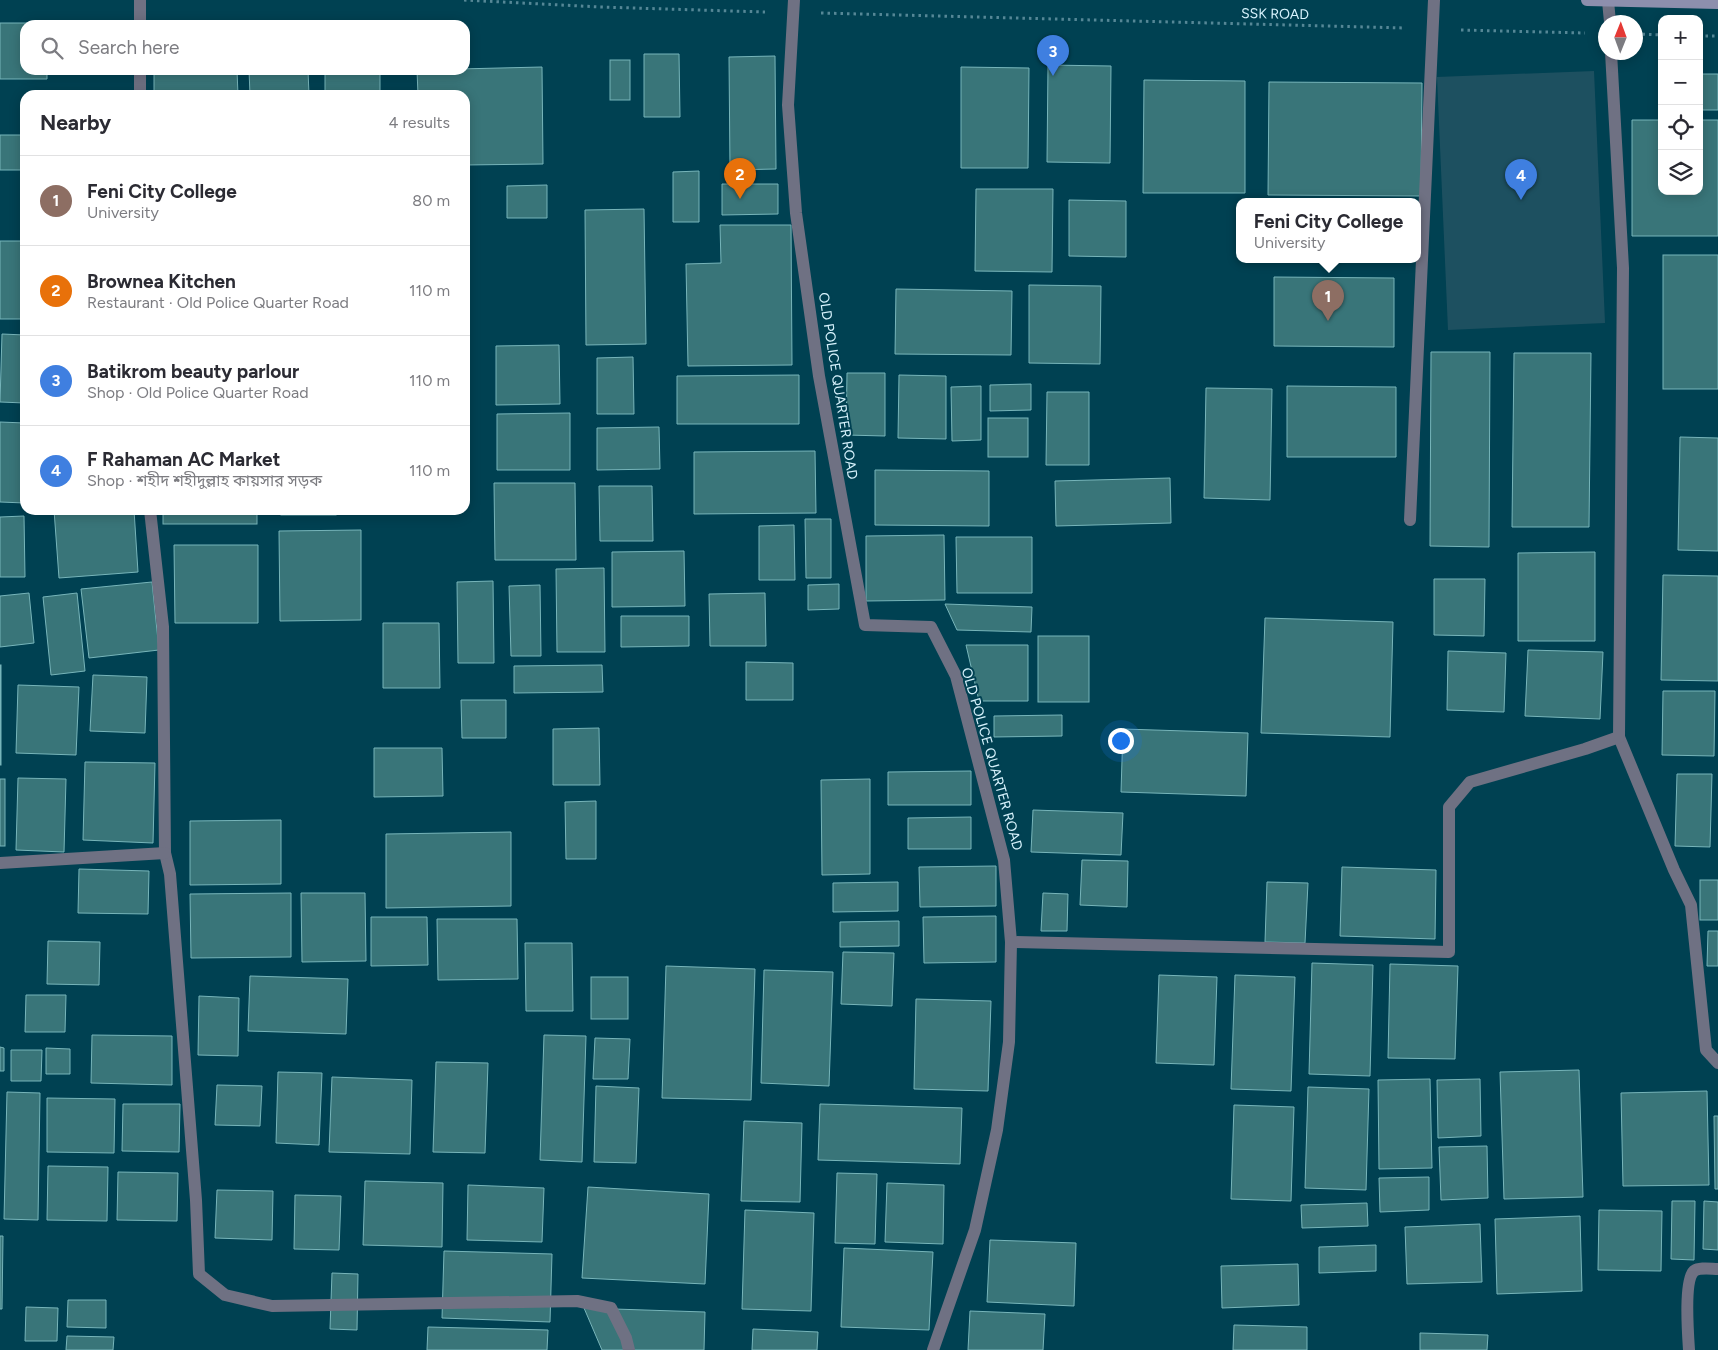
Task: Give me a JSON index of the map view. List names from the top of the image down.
{
  "streets": {
    "street": ["OLD POLICE QUARTER ROAD"],
    "path": ["SSK ROAD"]
  },
  "north": "top",
  "page": {
    "map_buttons": ["+", "−"],
    "search": "Search here",
    "pins": [
      "3",
      "2",
      "4",
      "1"
    ],
    "heading": ["Nearby", "4 results"],
    "list": [
      {
        "mark": "1",
        "name": "Feni City College",
        "note": "University",
        "value": "80 m"
      },
      {
        "mark": "2",
        "name": "Brownea Kitchen",
        "note": "Restaurant · Old Police Quarter Road",
        "value": "110 m"
      },
      {
        "mark": "3",
        "name": "Batikrom beauty parlour",
        "note": "Shop · Old Police Quarter Road",
        "value": "110 m"
      },
      {
        "mark": "4",
        "name": "F Rahaman AC Market",
        "note": "Shop · শহীদ শহীদুল্লাহ কায়সার সড়ক",
        "value": "110 m"
      }
    ],
    "popup": ["Feni City College", "University"]
  }
}
